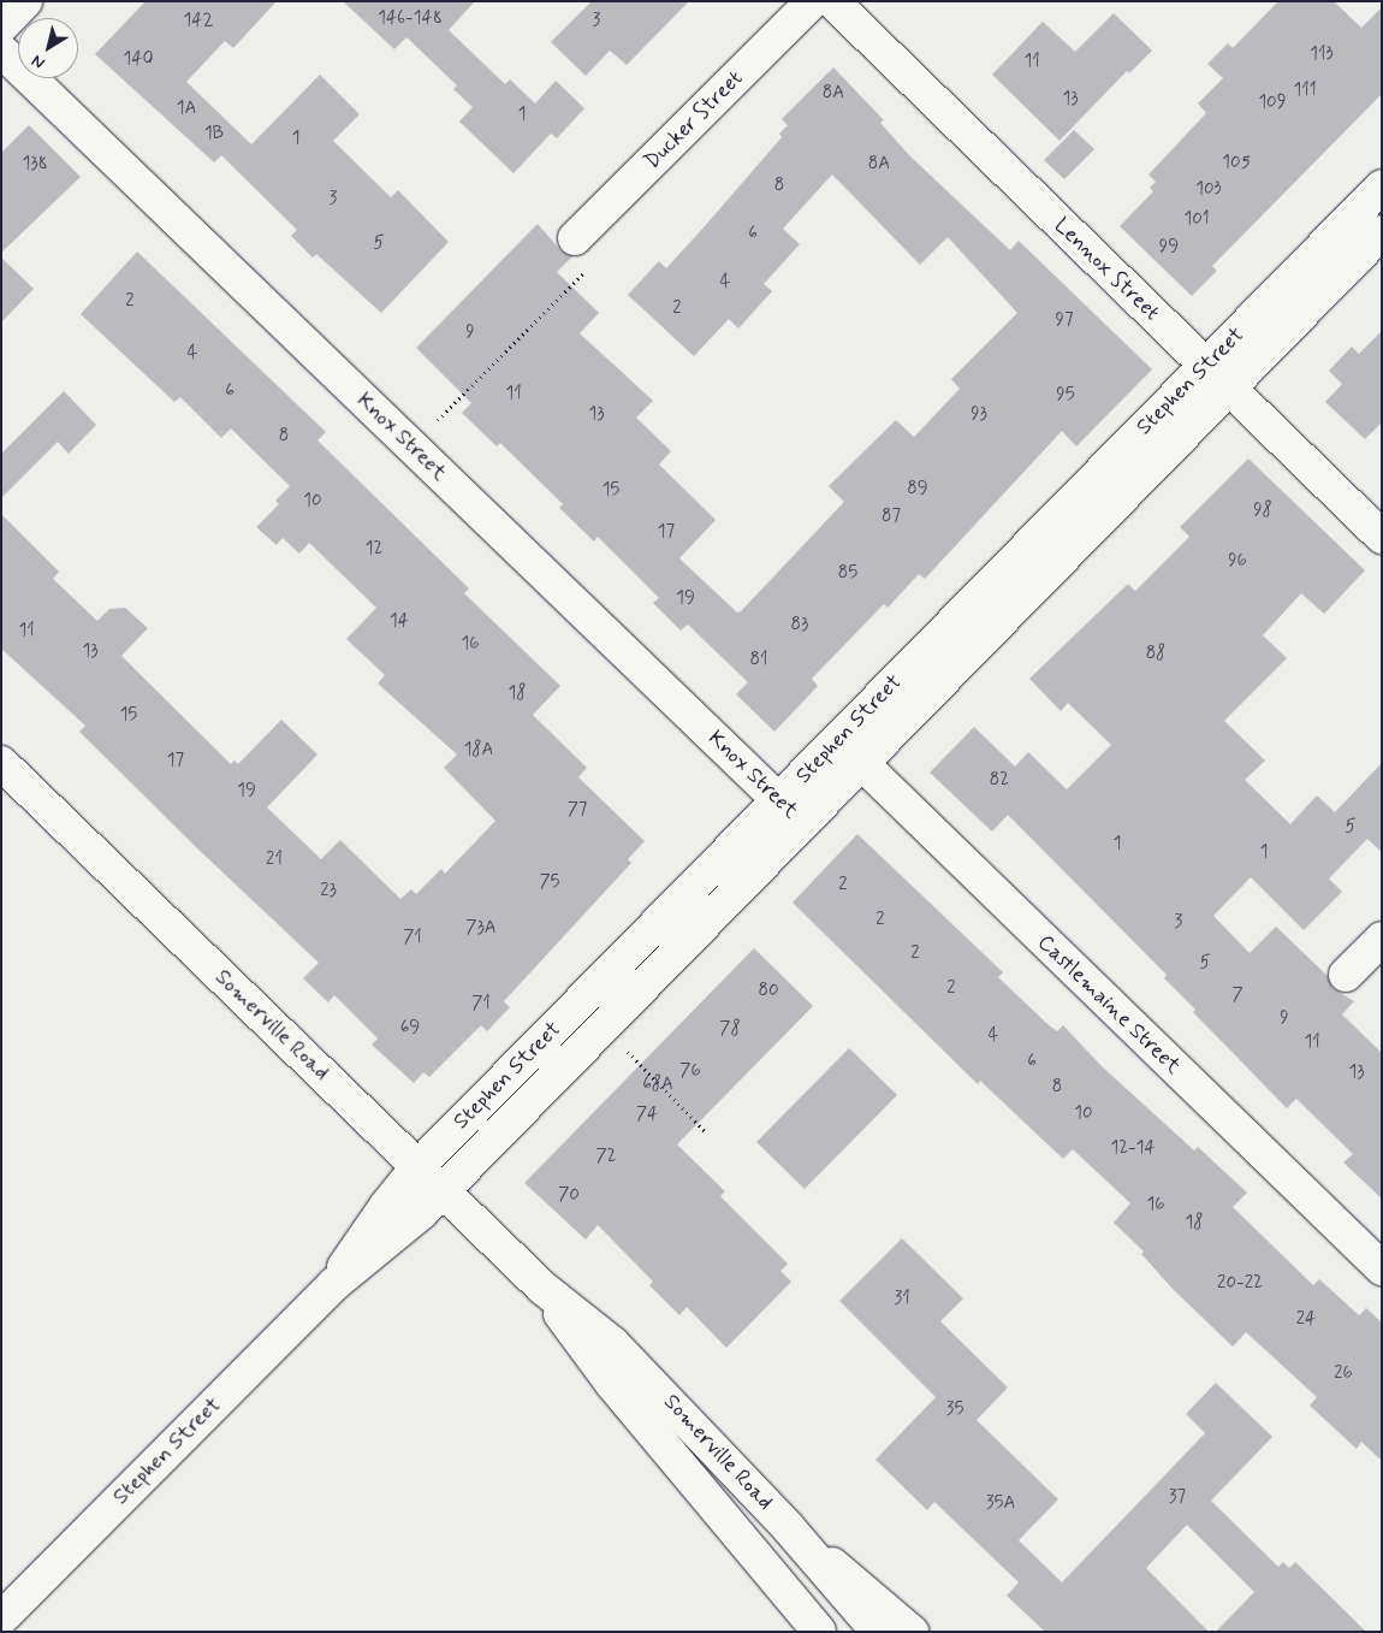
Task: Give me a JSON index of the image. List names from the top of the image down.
{
  "streets": {
    "street": [
      "Ducker Street",
      "Lennox Street",
      "Stephen Street",
      "Knox Street",
      "Castlemaine Street",
      "Somerville Road"
    ]
  },
  "crossings": [
    ["Lennox Street", "Stephen Street"],
    ["Stephen Street", "Knox Street"],
    ["Stephen Street", "Castlemaine Street"],
    ["Stephen Street", "Somerville Road"]
  ],
  "house_numbers": [
    "146-148",
    "142",
    "3",
    "113",
    "140",
    "11",
    "111",
    "8A",
    "13",
    "109",
    "1A",
    "1",
    "1B",
    "1",
    "105",
    "138",
    "8A",
    "8",
    "103",
    "3",
    "101",
    "6",
    "5",
    "99",
    "4",
    "2",
    "2",
    "97",
    "9",
    "4",
    "6",
    "11",
    "95",
    "13",
    "93",
    "8",
    "89",
    "15",
    "10",
    "98",
    "87",
    "17",
    "12",
    "96",
    "85",
    "19",
    "14",
    "83",
    "11",
    "16",
    "13",
    "88",
    "81",
    "18",
    "15",
    "18A",
    "17",
    "82",
    "19",
    "77",
    "5",
    "1",
    "1",
    "21",
    "75",
    "2",
    "23",
    "2",
    "3",
    "73A",
    "71",
    "2",
    "5",
    "2",
    "80",
    "7",
    "71",
    "9",
    "69",
    "78",
    "4",
    "11",
    "6",
    "76",
    "13",
    "68A",
    "8",
    "10",
    "74",
    "12-14",
    "72",
    "70",
    "16",
    "18",
    "20-22",
    "31",
    "24",
    "26",
    "35",
    "37",
    "35A"
  ],
  "north": "bottom left"
}
